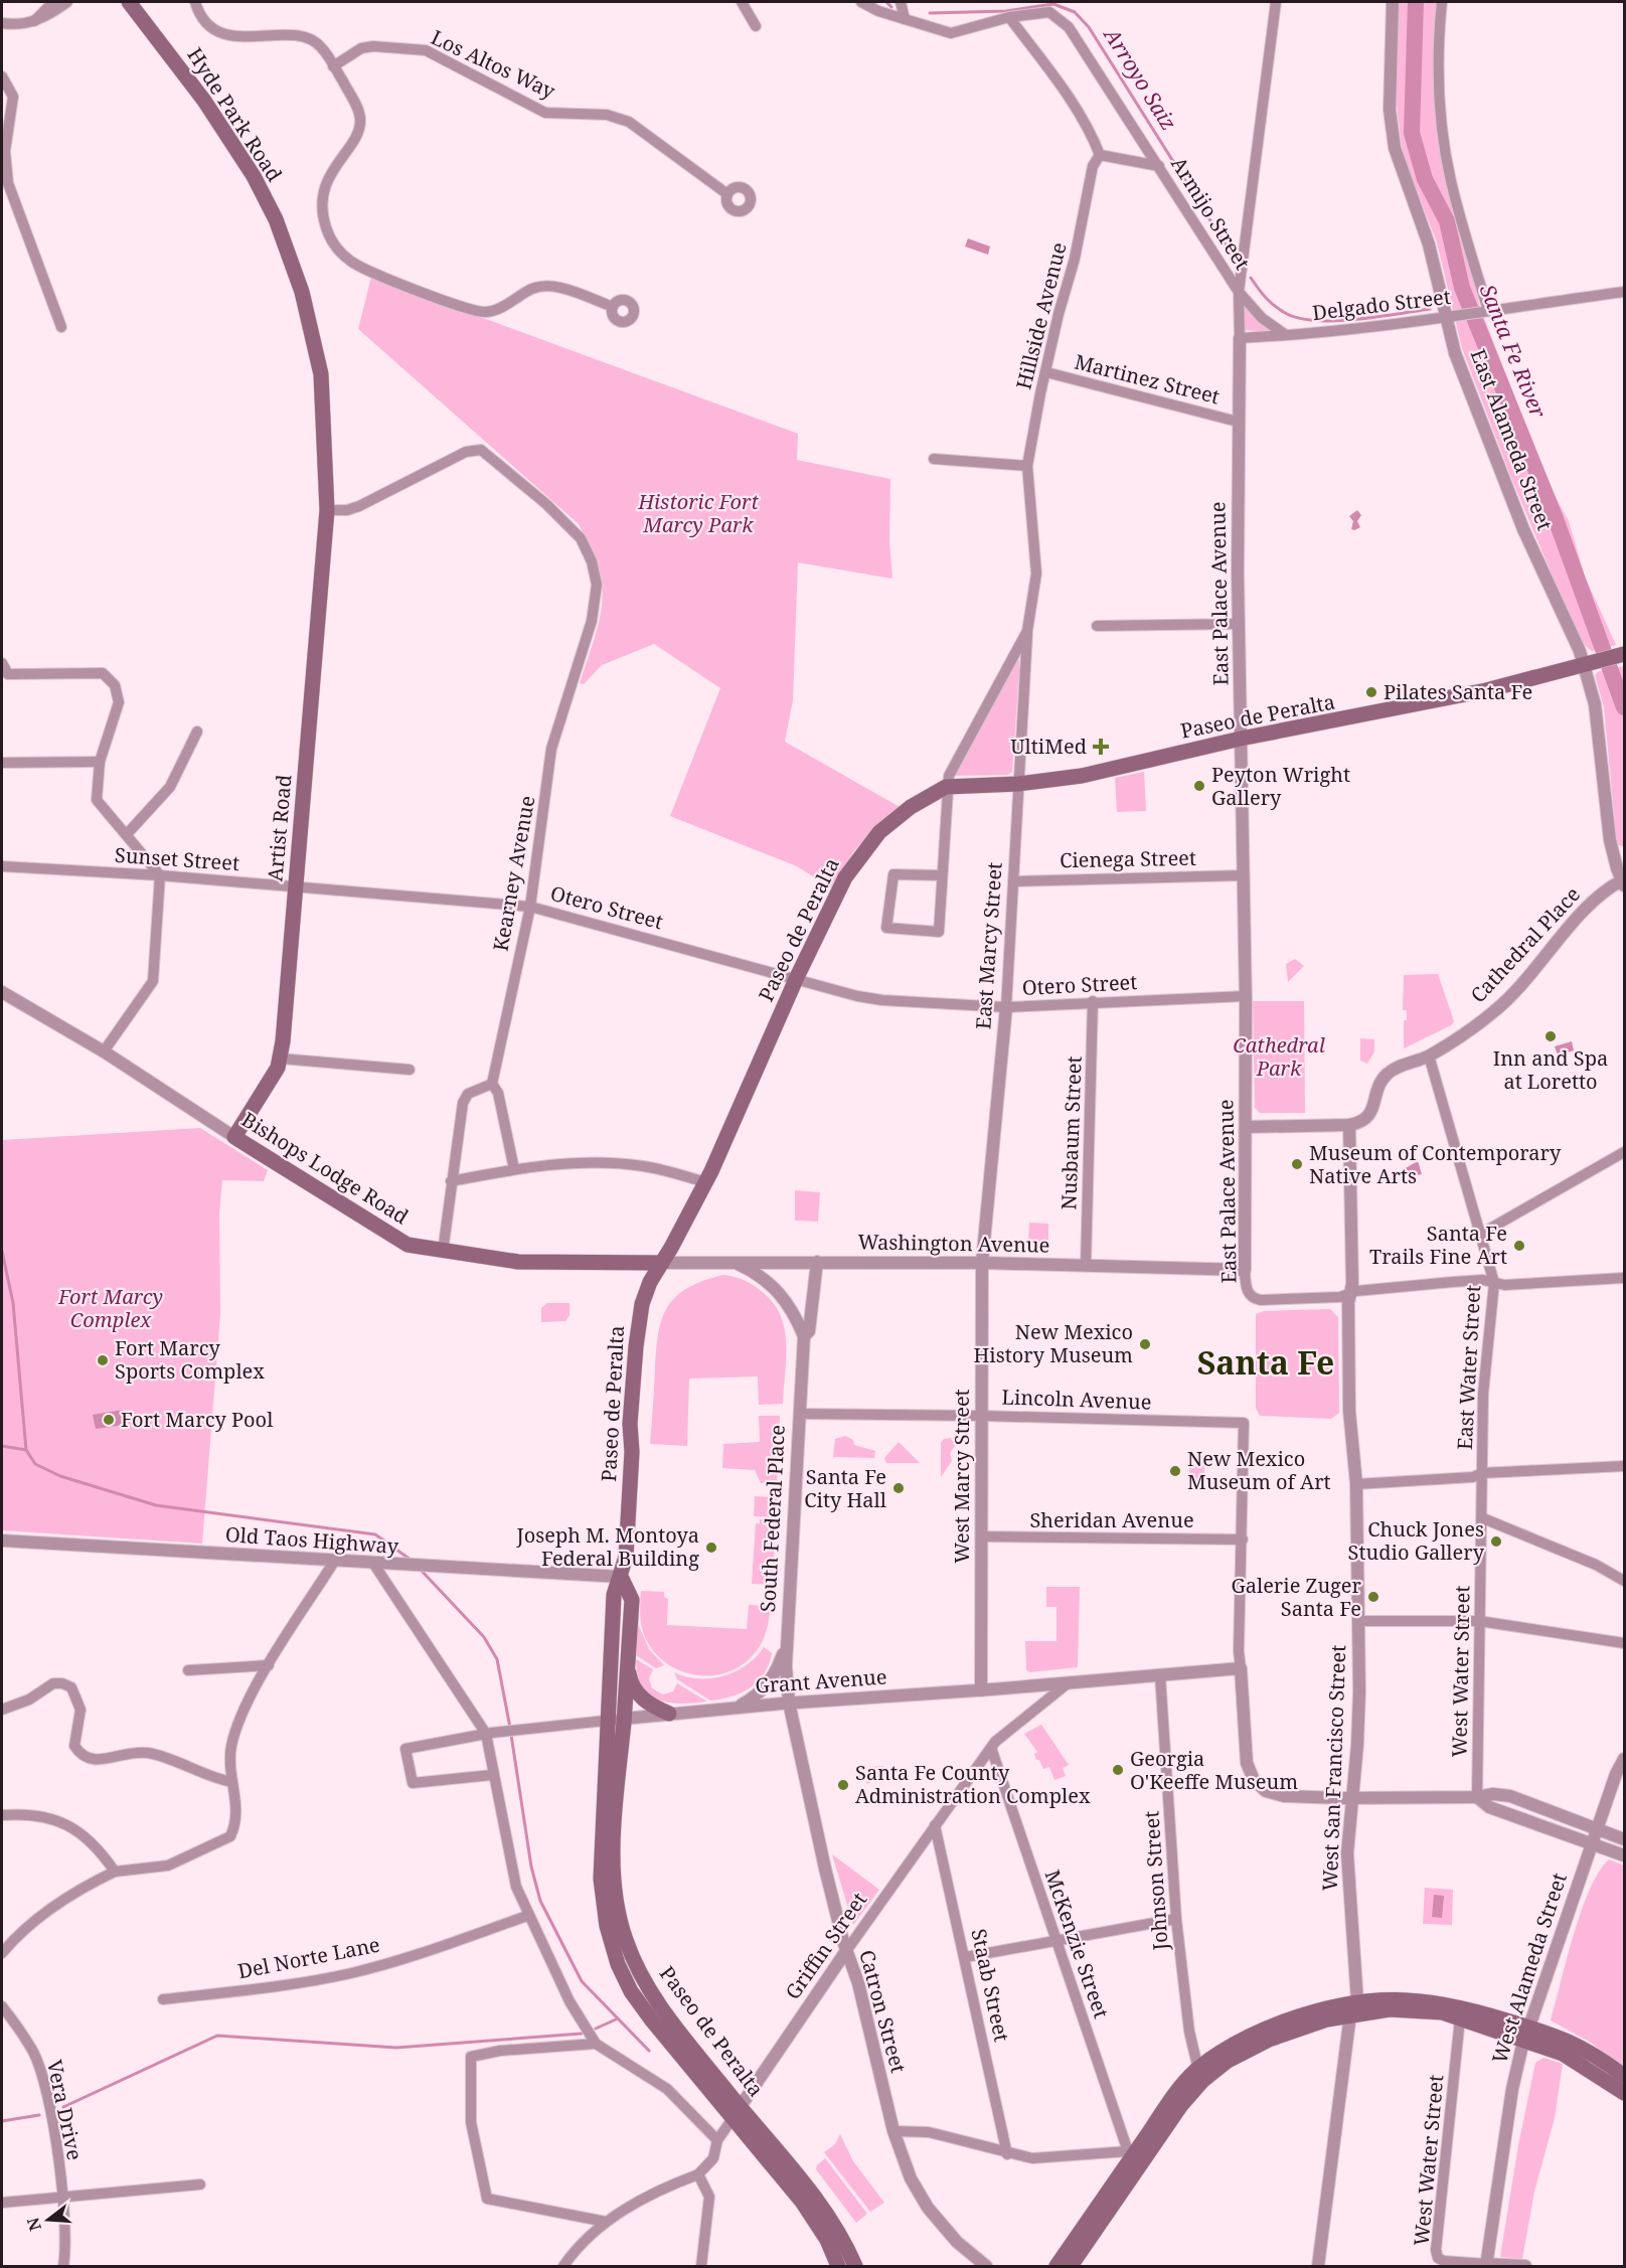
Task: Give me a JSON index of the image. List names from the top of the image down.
{
  "streets": {
    "main road": [
      "Hyde Park Road",
      "Paseo de Peralta",
      "Artist Road",
      "Bishops Lodge Road"
    ],
    "street": [
      "Los Altos Way",
      "Armijo Street",
      "Delgado Street",
      "Hillside Avenue",
      "Martinez Street",
      "East Alameda Street",
      "East Palace Avenue",
      "Sunset Street",
      "Cienega Street",
      "Kearney Avenue",
      "Otero Street",
      "Cathedral Place",
      "East Marcy Street",
      "Nusbaum Street",
      "Washington Avenue",
      "East Water Street",
      "Lincoln Avenue",
      "West Marcy Street",
      "South Federal Place",
      "Sheridan Avenue",
      "Old Taos Highway",
      "West Water Street",
      "Grant Avenue",
      "West San Francisco Street",
      "Johnson Street",
      "McKenzie Street",
      "Griffin Street",
      "Del Norte Lane",
      "West Alameda Street",
      "Staab Street",
      "Catron Street",
      "Vera Drive"
    ]
  },
  "crossings": [
    ["Hyde Park Road", "Artist Road"],
    ["Hyde Park Road", "Kearney Avenue"],
    ["Armijo Street", "Delgado Street"],
    ["Armijo Street", "East Palace Avenue"],
    ["Delgado Street", "East Alameda Street"],
    ["Delgado Street", "East Palace Avenue"],
    ["Hillside Avenue", "Martinez Street"],
    ["Hillside Avenue", "Paseo de Peralta"],
    ["Hillside Avenue", "East Marcy Street"],
    ["Martinez Street", "East Palace Avenue"],
    ["East Alameda Street", "Paseo de Peralta"],
    ["East Alameda Street", "Cathedral Place"],
    ["East Palace Avenue", "Paseo de Peralta"],
    ["East Palace Avenue", "Cienega Street"],
    ["East Palace Avenue", "Otero Street"],
    ["East Palace Avenue", "Washington Avenue"],
    ["East Palace Avenue", "West San Francisco Street"],
    ["Paseo de Peralta", "Otero Street"],
    ["Paseo de Peralta", "East Marcy Street"],
    ["Paseo de Peralta", "Bishops Lodge Road"],
    ["Paseo de Peralta", "Washington Avenue"],
    ["Paseo de Peralta", "Old Taos Highway"],
    ["Paseo de Peralta", "Grant Avenue"],
    ["Paseo de Peralta", "Griffin Street"],
    ["Artist Road", "Sunset Street"],
    ["Artist Road", "Kearney Avenue"],
    ["Artist Road", "Bishops Lodge Road"],
    ["Sunset Street", "Kearney Avenue"],
    ["Sunset Street", "Otero Street"],
    ["Cienega Street", "East Marcy Street"],
    ["Kearney Avenue", "Otero Street"],
    ["Otero Street", "East Marcy Street"],
    ["Otero Street", "Nusbaum Street"],
    ["Cathedral Place", "East Water Street"],
    ["Cathedral Place", "West San Francisco Street"],
    ["East Marcy Street", "Washington Avenue"],
    ["East Marcy Street", "West Marcy Street"],
    ["Nusbaum Street", "Washington Avenue"],
    ["Bishops Lodge Road", "Washington Avenue"],
    ["Washington Avenue", "West Marcy Street"],
    ["Washington Avenue", "South Federal Place"],
    ["East Water Street", "West Water Street"],
    ["Lincoln Avenue", "West Marcy Street"],
    ["Lincoln Avenue", "South Federal Place"],
    ["Lincoln Avenue", "Sheridan Avenue"],
    ["West Marcy Street", "Sheridan Avenue"],
    ["West Marcy Street", "Grant Avenue"],
    ["South Federal Place", "Grant Avenue"],
    ["South Federal Place", "Catron Street"],
    ["West Water Street", "West Alameda Street"],
    ["Grant Avenue", "Johnson Street"],
    ["Grant Avenue", "Griffin Street"],
    ["Grant Avenue", "Catron Street"],
    ["McKenzie Street", "Griffin Street"],
    ["Griffin Street", "Staab Street"],
    ["Griffin Street", "Catron Street"]
  ],
  "districts": ["Santa Fe"],
  "water": ["Arroyo Saiz", "Santa Fe River"],
  "parks": ["Historic Fort Marcy Park", "Cathedral Park", "Fort Marcy Complex"],
  "places": {
    "other": [
      "Pilates Santa Fe",
      "Peyton Wright Gallery",
      "Inn and Spa at Loretto",
      "Museum of Contemporary Native Arts",
      "Santa Fe Trails Fine Art",
      "New Mexico History Museum",
      "Fort Marcy Sports Complex",
      "Fort Marcy Pool",
      "New Mexico Museum of Art",
      "Santa Fe City Hall",
      "Chuck Jones Studio Gallery",
      "Joseph M. Montoya Federal Building",
      "Galerie Zuger Santa Fe",
      "Georgia O'Keeffe Museum",
      "Santa Fe County Administration Complex"
    ],
    "health": ["UltiMed"]
  },
  "north": "left"
}
